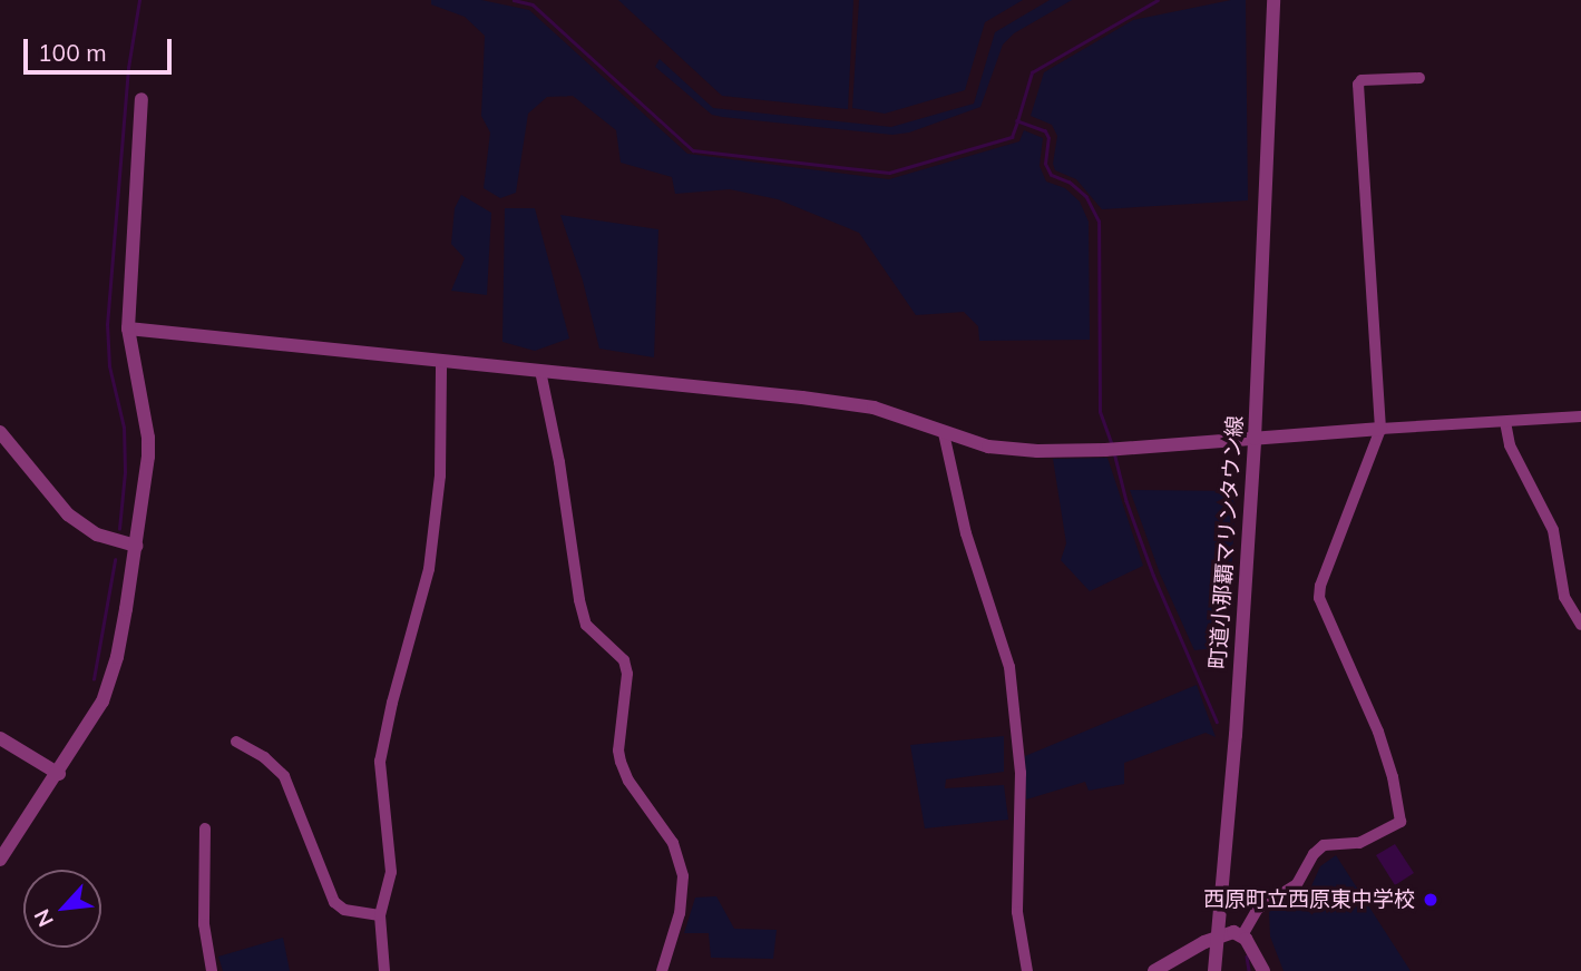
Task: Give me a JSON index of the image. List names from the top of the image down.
{
  "streets": {
    "street": ["町道小那覇マリンタウン線"]
  },
  "places": ["西原町立西原東中学校"],
  "scale_bar": "100 m",
  "north": "bottom left"
}
